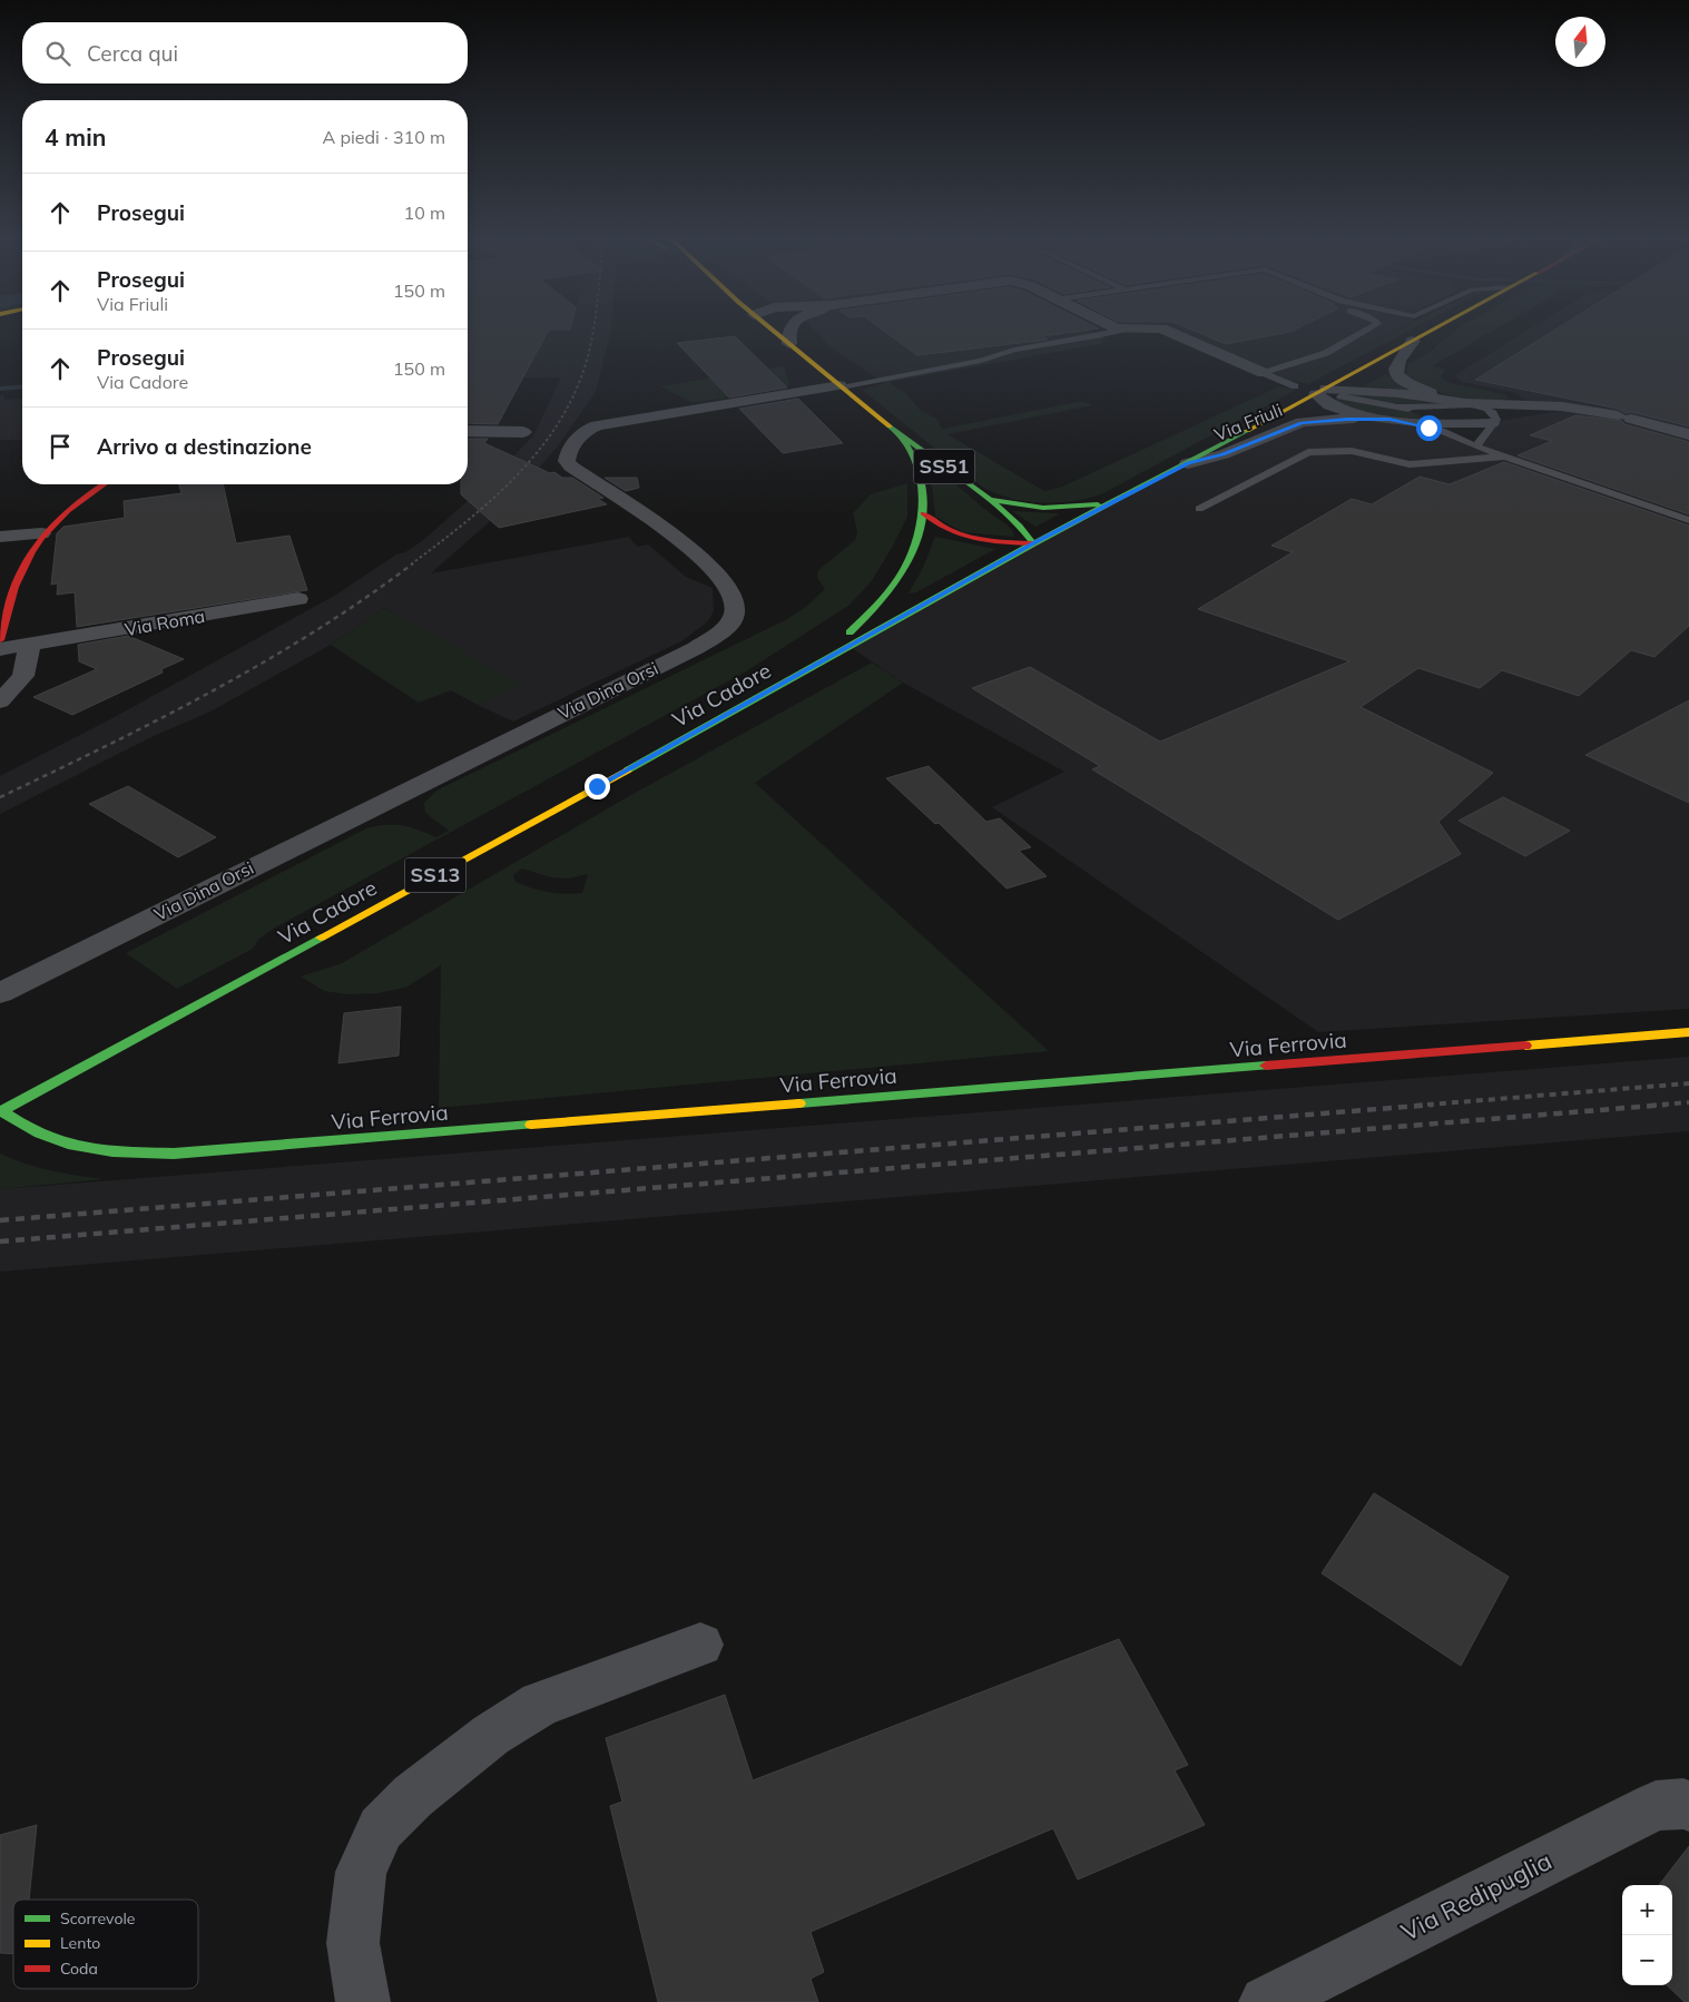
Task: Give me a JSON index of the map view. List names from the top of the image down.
{
  "streets": {
    "main road": [
      "Via Friuli",
      "SS51",
      "Via Cadore",
      "SS13",
      "Via Ferrovia"
    ],
    "street": ["Via Roma", "Via Dina Orsi", "Via Redipuglia"]
  },
  "crossings": [
    ["Via Friuli", "SS51"],
    ["Via Friuli", "Via Cadore"],
    ["SS51", "Via Cadore"],
    ["Via Dina Orsi", "Via Cadore"],
    ["Via Cadore", "Via Ferrovia"]
  ],
  "legend": ["Scorrevole", "Lento", "Coda"],
  "north": "top",
  "page": {
    "search": "Cerca qui",
    "heading": ["4 min", "A piedi · 310 m"],
    "list": [
      ["Prosegui", "10 m"],
      ["Prosegui", "Via Friuli", "150 m"],
      ["Prosegui", "Via Cadore", "150 m"],
      "Arrivo a destinazione"
    ],
    "map_buttons": ["+", "−"]
  }
}
